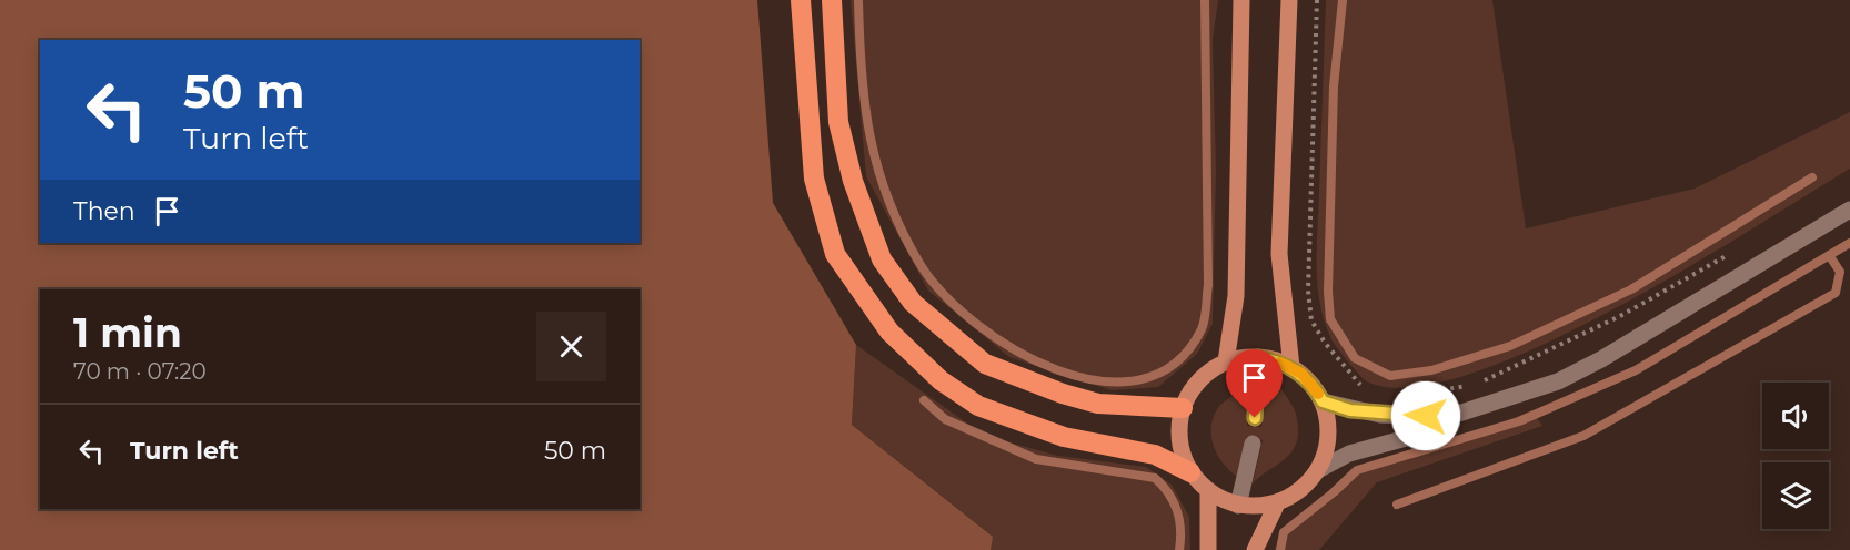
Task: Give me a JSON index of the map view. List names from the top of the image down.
{
  "page": {
    "turn": ["50 m", "Turn left"],
    "then": "Then",
    "heading": ["1 min", "70 m · 07:20"],
    "list": [
      {
        "name": "Turn left",
        "value": "50 m"
      }
    ]
  }
}
